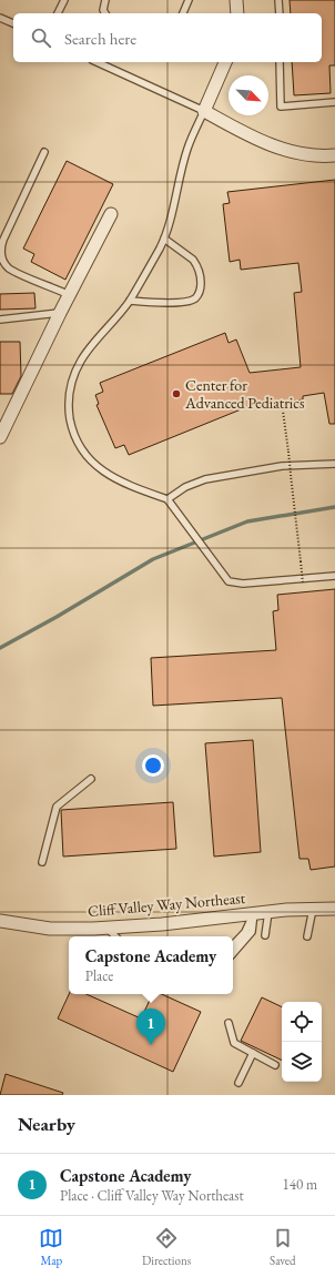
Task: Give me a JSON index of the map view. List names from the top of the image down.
{
  "streets": {
    "street": ["Cliff Valley Way Northeast"]
  },
  "places": ["Center for Advanced Pediatrics"],
  "north": "bottom right",
  "page": {
    "search": "Search here",
    "popup": ["Capstone Academy", "Place"],
    "pins": "1",
    "heading": "Nearby",
    "list": [
      {
        "mark": "1",
        "name": "Capstone Academy",
        "note": "Place · Cliff Valley Way Northeast",
        "value": "140 m"
      }
    ],
    "nav": ["Map", "Directions", "Saved"]
  }
}
